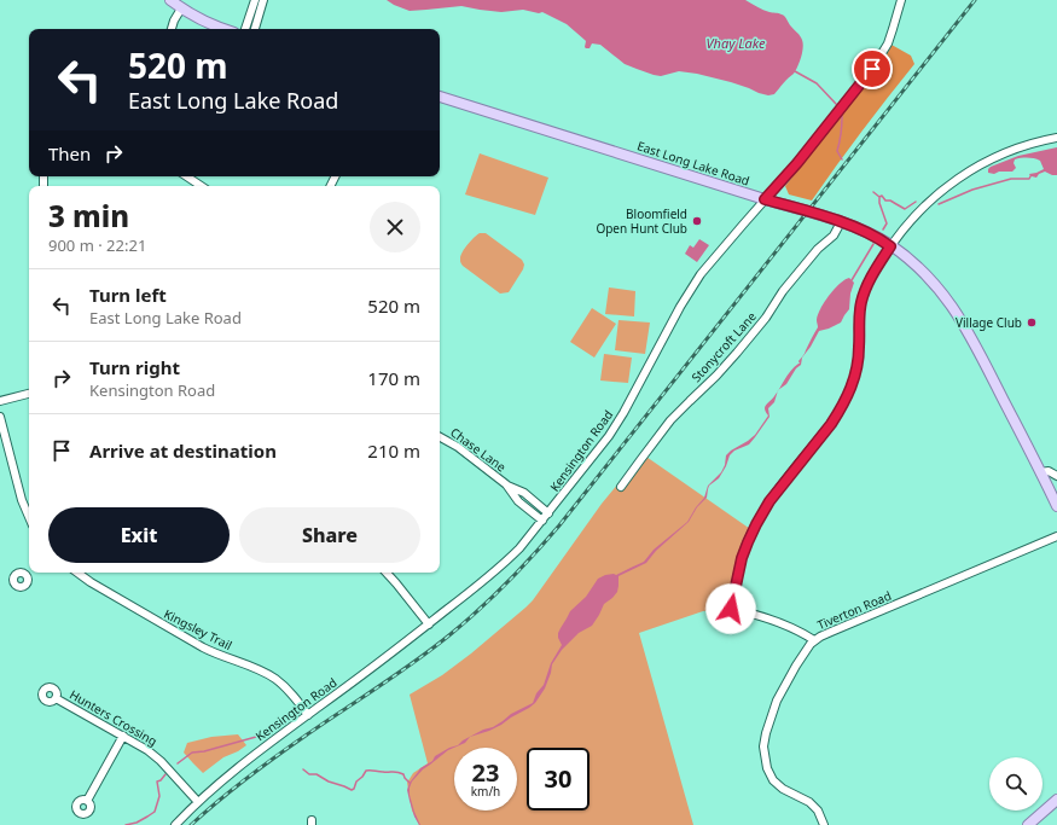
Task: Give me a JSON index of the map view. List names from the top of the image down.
{
  "streets": {
    "main road": ["East Long Lake Road"],
    "street": [
      "Stonycroft Lane",
      "Chase Lane",
      "Kensington Road",
      "Tiverton Road",
      "Kingsley Trail",
      "Hunters Crossing"
    ]
  },
  "crossings": [
    ["East Long Lake Road", "Stonycroft Lane"],
    ["East Long Lake Road", "Kensington Road"],
    ["Chase Lane", "Kensington Road"],
    ["Kensington Road", "Kingsley Trail"],
    ["Kensington Road", "Hunters Crossing"]
  ],
  "water": ["Vhay Lake"],
  "places": ["Bloomfield Open Hunt Club", "Village Club"],
  "page": {
    "turn": ["520 m", "East Long Lake Road"],
    "then": "Then",
    "heading": ["3 min", "900 m · 22:21"],
    "list": [
      {
        "name": "Turn left",
        "note": "East Long Lake Road",
        "value": "520 m"
      },
      {
        "name": "Turn right",
        "note": "Kensington Road",
        "value": "170 m"
      },
      {
        "name": "Arrive at destination",
        "value": "210 m"
      }
    ],
    "buttons": ["Exit", "Share"],
    "speed": "23 km/h",
    "limit": "30"
  }
}
